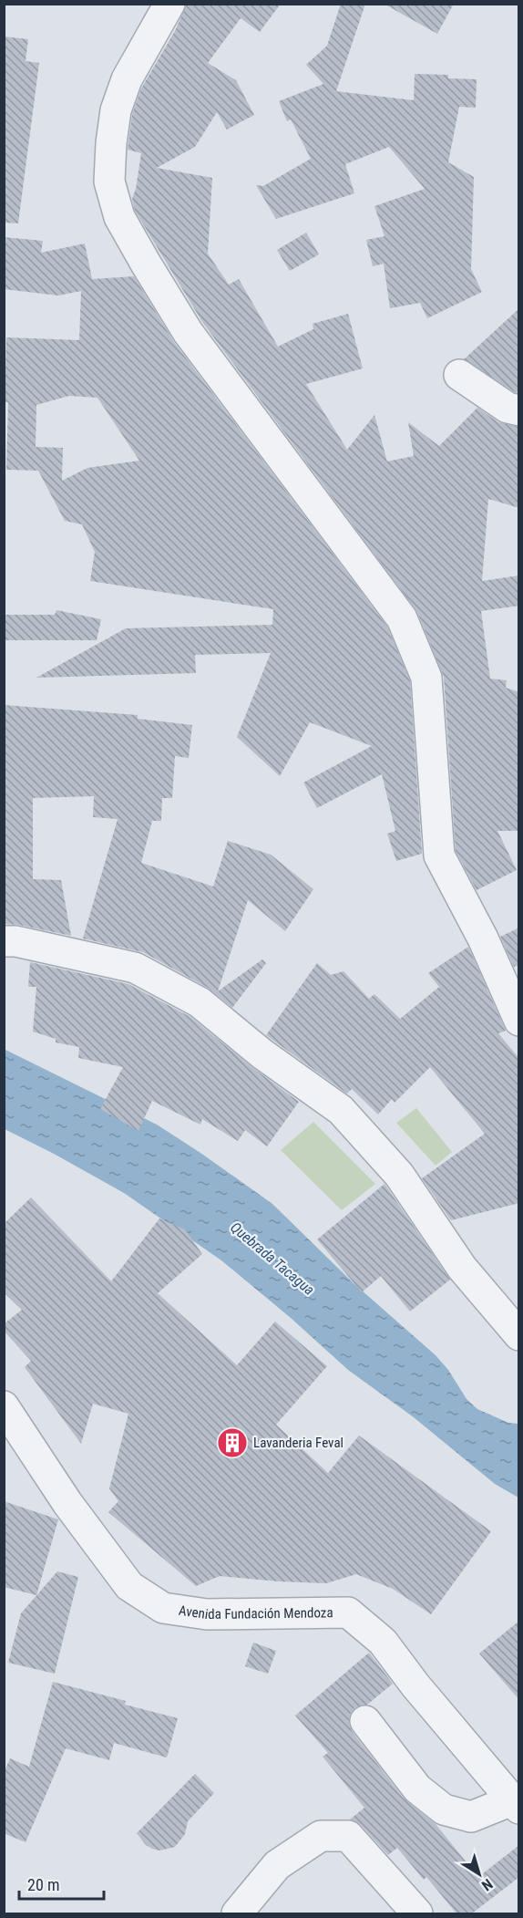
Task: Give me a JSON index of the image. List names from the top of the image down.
{
  "streets": {
    "street": ["Avenida Fundación Mendoza"]
  },
  "water": ["Quebrada Tacagua"],
  "places": {
    "building": ["Lavanderia Feval"]
  },
  "scale_bar": "20 m",
  "north": "bottom right"
}
